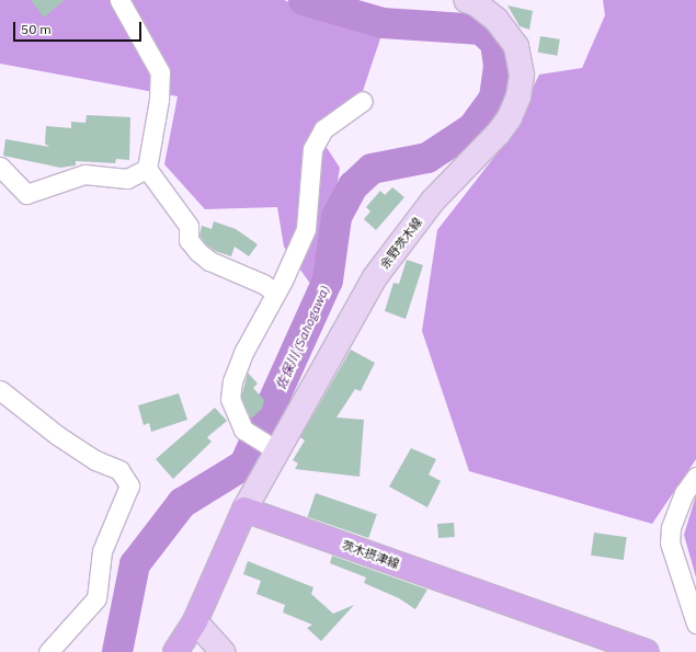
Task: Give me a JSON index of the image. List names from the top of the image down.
{
  "streets": {
    "main road": ["余野茨木線", "茨木摂津線"]
  },
  "crossings": [
    ["余野茨木線", "茨木摂津線"]
  ],
  "water": ["佐保川 (Sahogawa)"],
  "scale_bar": "50 m"
}
